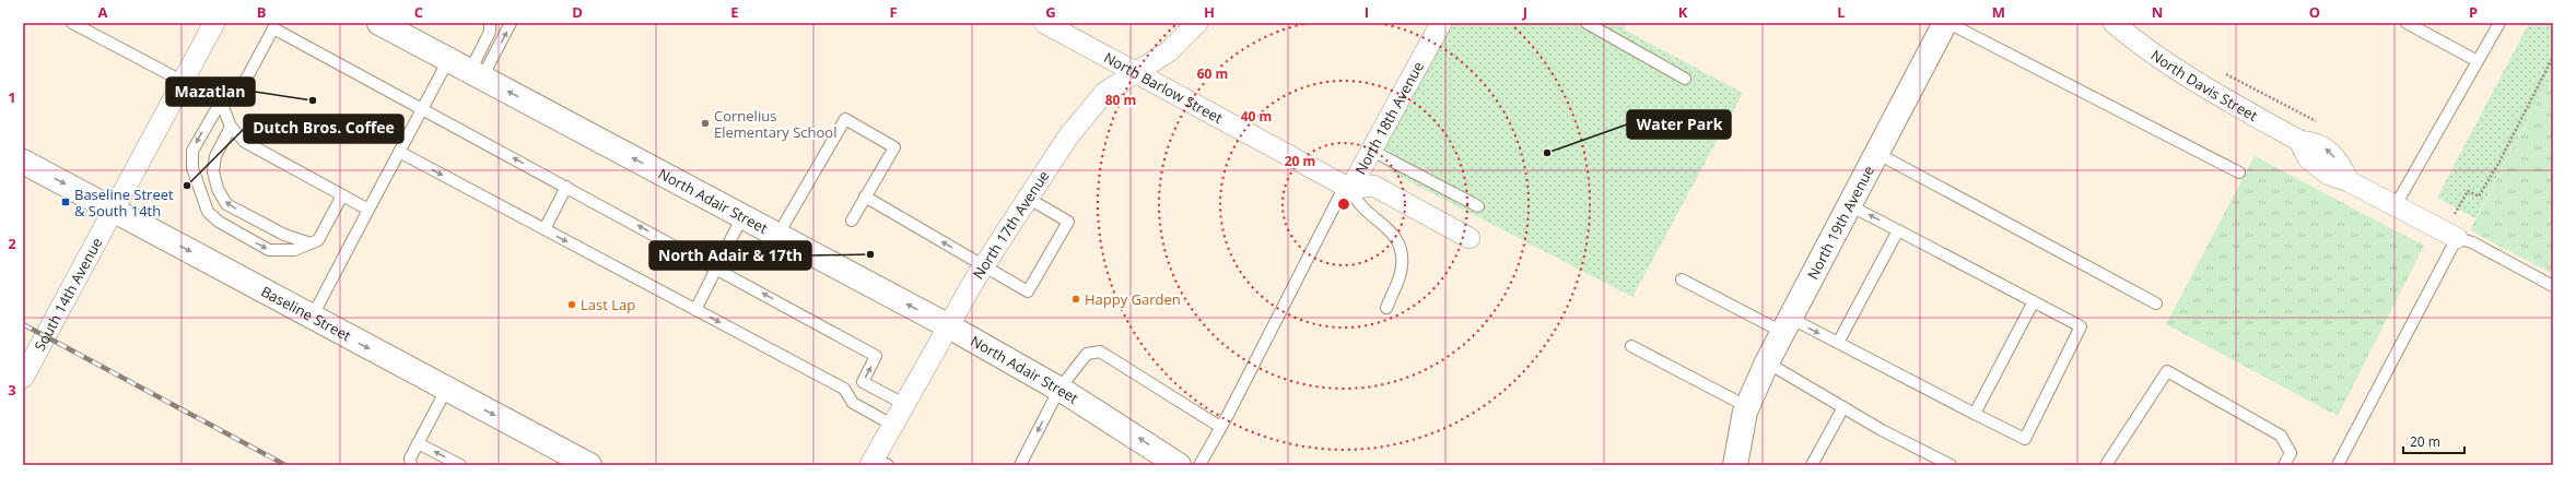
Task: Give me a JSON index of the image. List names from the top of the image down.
{
  "streets": {
    "main road": ["North Adair Street", "North 19th Avenue", "Baseline Street"],
    "street": [
      "North Davis Street",
      "North Barlow Street",
      "North 18th Avenue",
      "North 17th Avenue",
      "South 14th Avenue"
    ]
  },
  "crossings": [
    ["North Barlow Street", "North 18th Avenue"],
    ["North Barlow Street", "North 17th Avenue"],
    ["North Adair Street", "North 17th Avenue"],
    ["South 14th Avenue", "Baseline Street"]
  ],
  "one_way": ["North Adair Street", "Baseline Street"],
  "places": {
    "other": [
      "Mazatlan",
      "Cornelius Elementary School",
      "Water Park",
      "Dutch Bros. Coffee",
      "North Adair & 17th",
      "Happy Garden",
      "Last Lap"
    ],
    "transit": ["Baseline Street & South 14th"]
  },
  "scale_bar": "20 m",
  "grid": {
    "columns": [
      "A",
      "B",
      "C",
      "D",
      "E",
      "F",
      "G",
      "H",
      "I",
      "J",
      "K",
      "L",
      "M",
      "N",
      "O",
      "P"
    ],
    "rows": ["1", "2", "3"]
  },
  "rings": [
    "60 m",
    "80 m",
    "40 m",
    "20 m"
  ]
}
